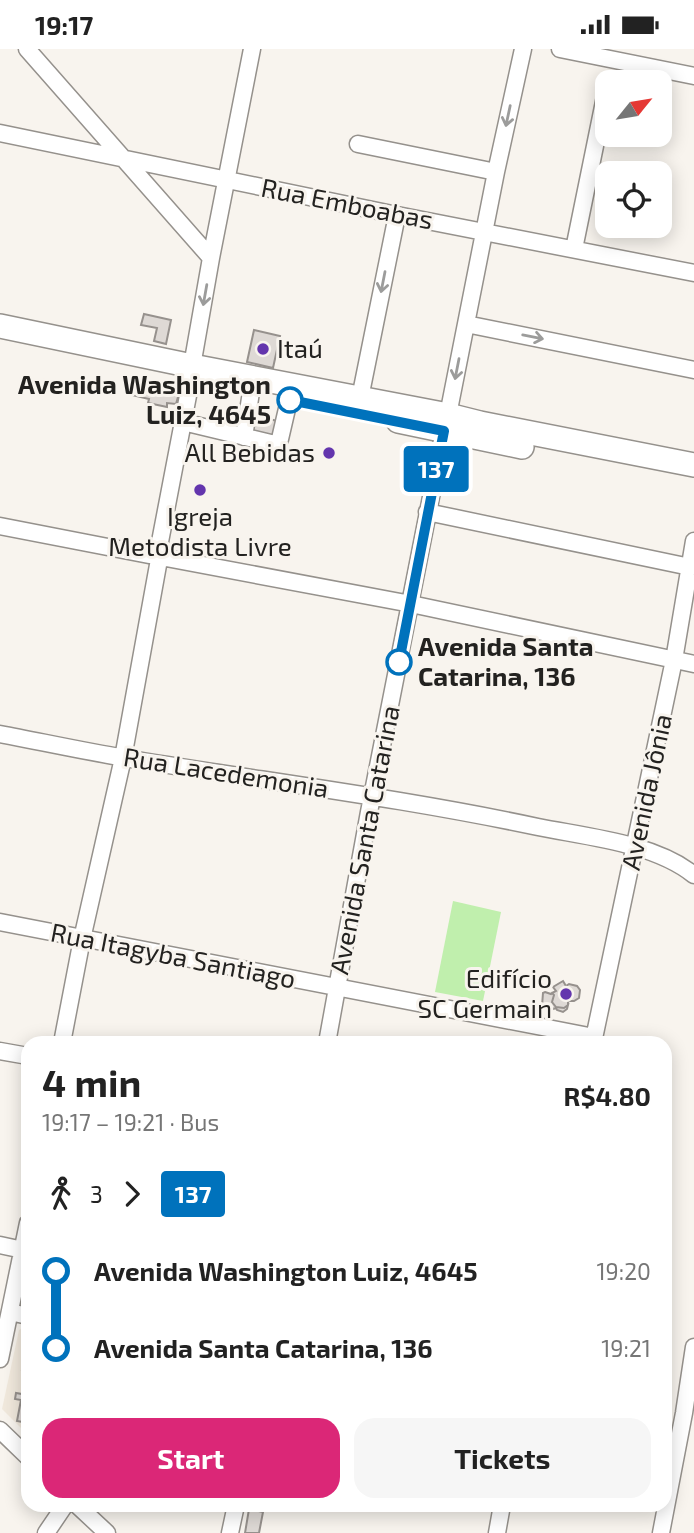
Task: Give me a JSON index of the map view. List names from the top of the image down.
{
  "streets": {
    "street": [
      "Rua Emboabas",
      "Rua Lacedemonia",
      "Avenida Jônia",
      "Avenida Santa Catarina",
      "Rua Itagyba Santiago"
    ]
  },
  "crossings": [
    ["Rua Emboabas", "Avenida Santa Catarina"],
    ["Rua Lacedemonia", "Avenida Jônia"],
    ["Rua Lacedemonia", "Avenida Santa Catarina"],
    ["Avenida Santa Catarina", "Rua Itagyba Santiago"]
  ],
  "places": [
    "Itaú",
    "Avenida Washington Luiz, 4645",
    "All Bebidas",
    "Igreja Metodista Livre",
    "Avenida Santa Catarina, 136",
    "Edifício SC Germain"
  ],
  "lines": ["bus line 137"],
  "north": "top right",
  "page": {
    "status": "19:17",
    "on_map": "137",
    "heading": ["4 min", "19:17 – 19:21 · Bus", "R$4.80"],
    "legs": ["3", "137"],
    "list": [
      {
        "name": "Avenida Washington Luiz, 4645",
        "value": "19:20"
      },
      {
        "name": "Avenida Santa Catarina, 136",
        "value": "19:21"
      }
    ],
    "buttons": ["Start", "Tickets"]
  }
}
